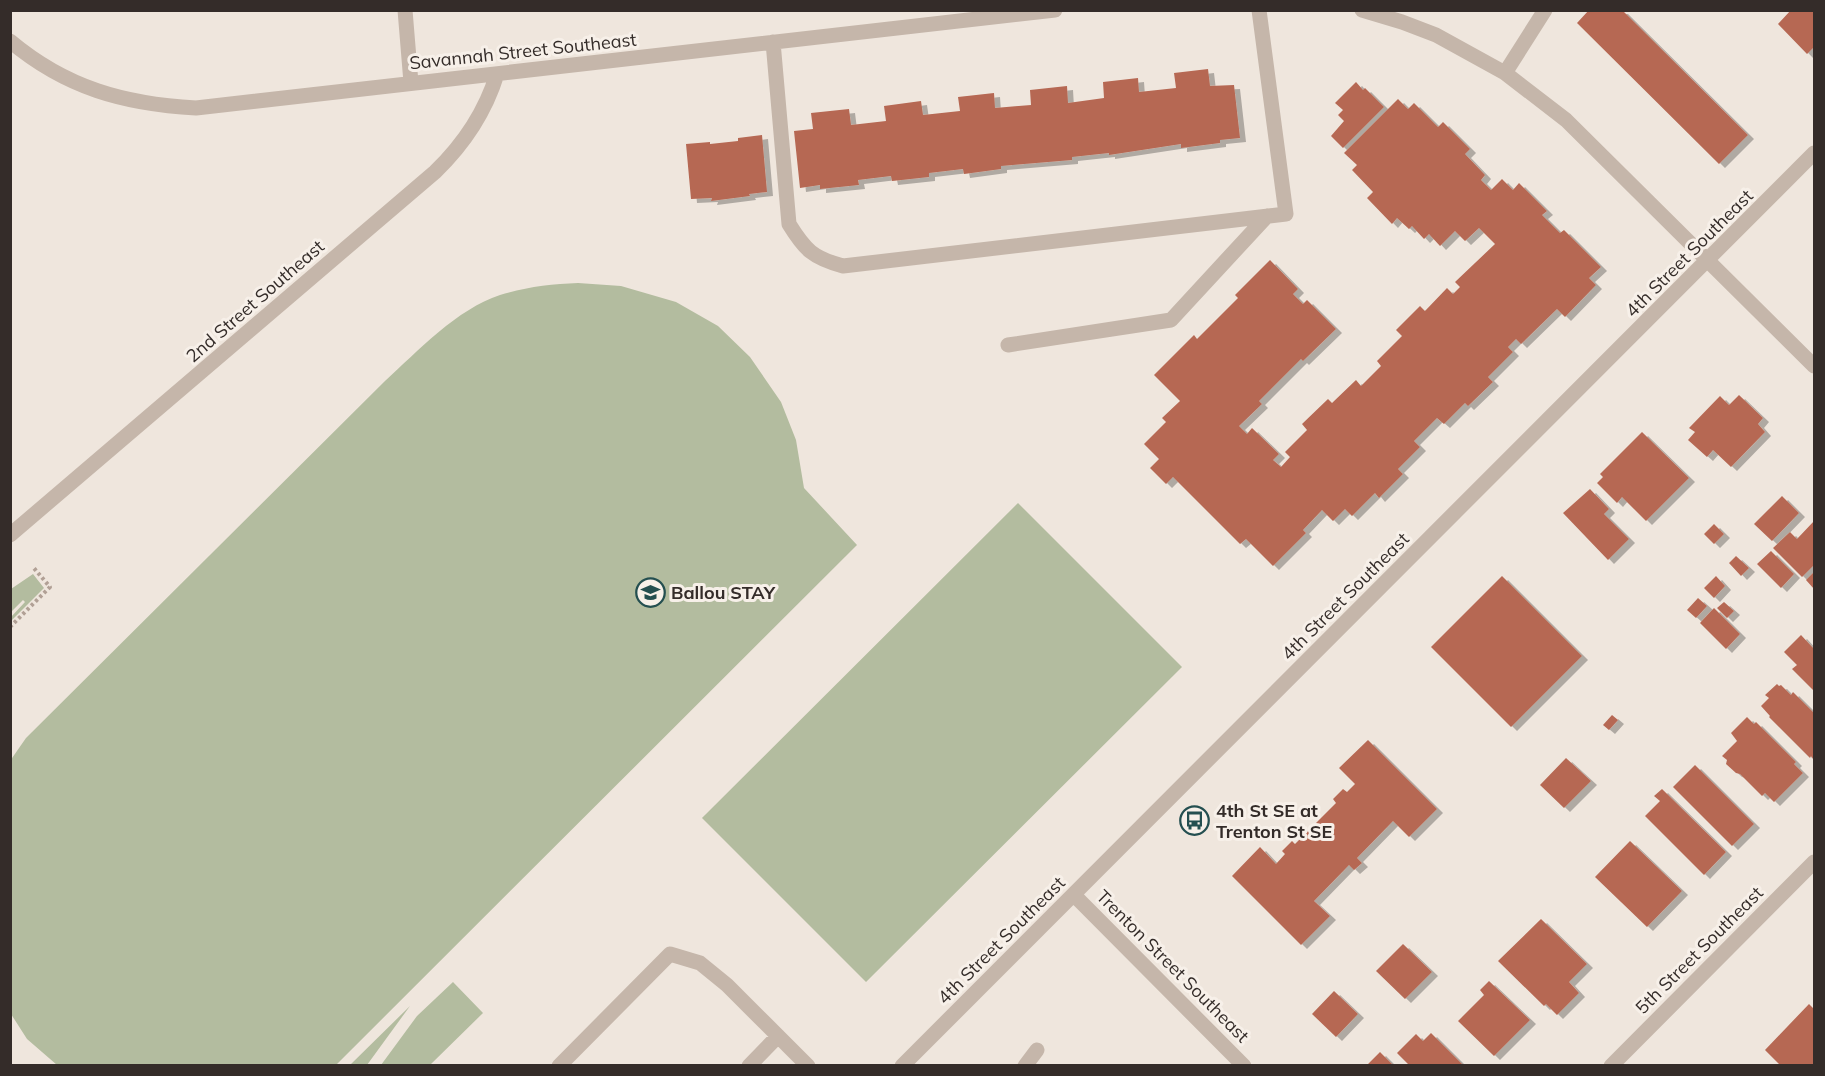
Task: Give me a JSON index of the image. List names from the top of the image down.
{
  "streets": {
    "street": [
      "Savannah Street Southeast",
      "4th Street Southeast",
      "2nd Street Southeast",
      "5th Street Southeast",
      "Trenton Street Southeast"
    ]
  },
  "crossings": [
    ["Savannah Street Southeast", "2nd Street Southeast"],
    ["4th Street Southeast", "Trenton Street Southeast"]
  ],
  "places": {
    "school or university": ["Ballou STAY"],
    "bus stop": ["4th St SE at Trenton St SE"]
  }
}
